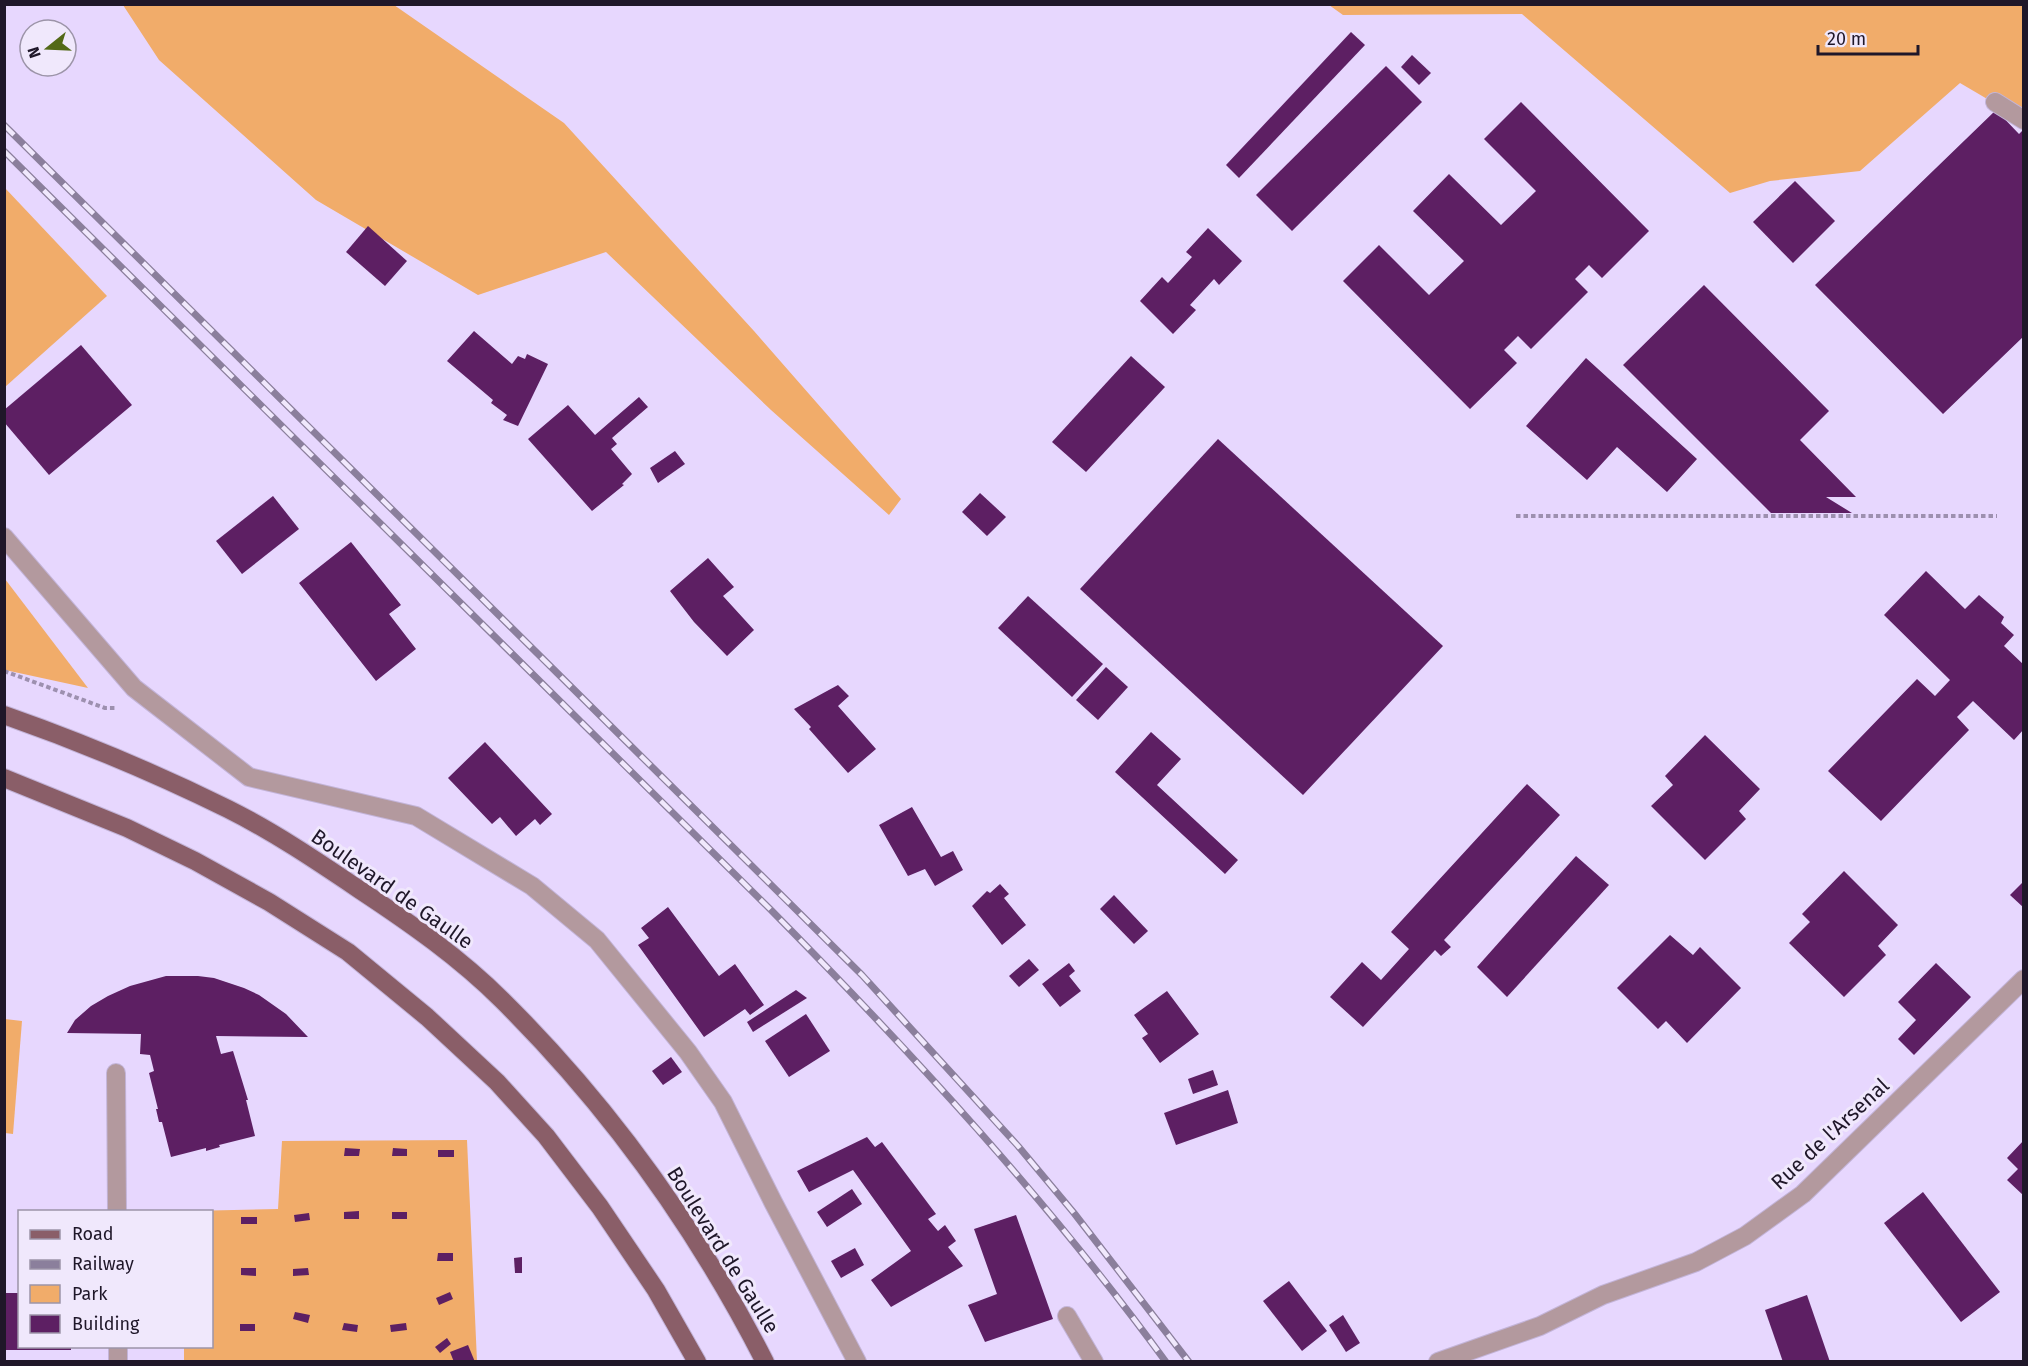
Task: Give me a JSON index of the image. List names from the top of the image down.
{
  "streets": {
    "main road": ["Boulevard de Gaulle"],
    "street": ["Rue de l'Arsenal"]
  },
  "legend": [
    "Road",
    "Railway",
    "Park",
    "Building"
  ],
  "scale_bar": "20 m",
  "north": "left"
}
